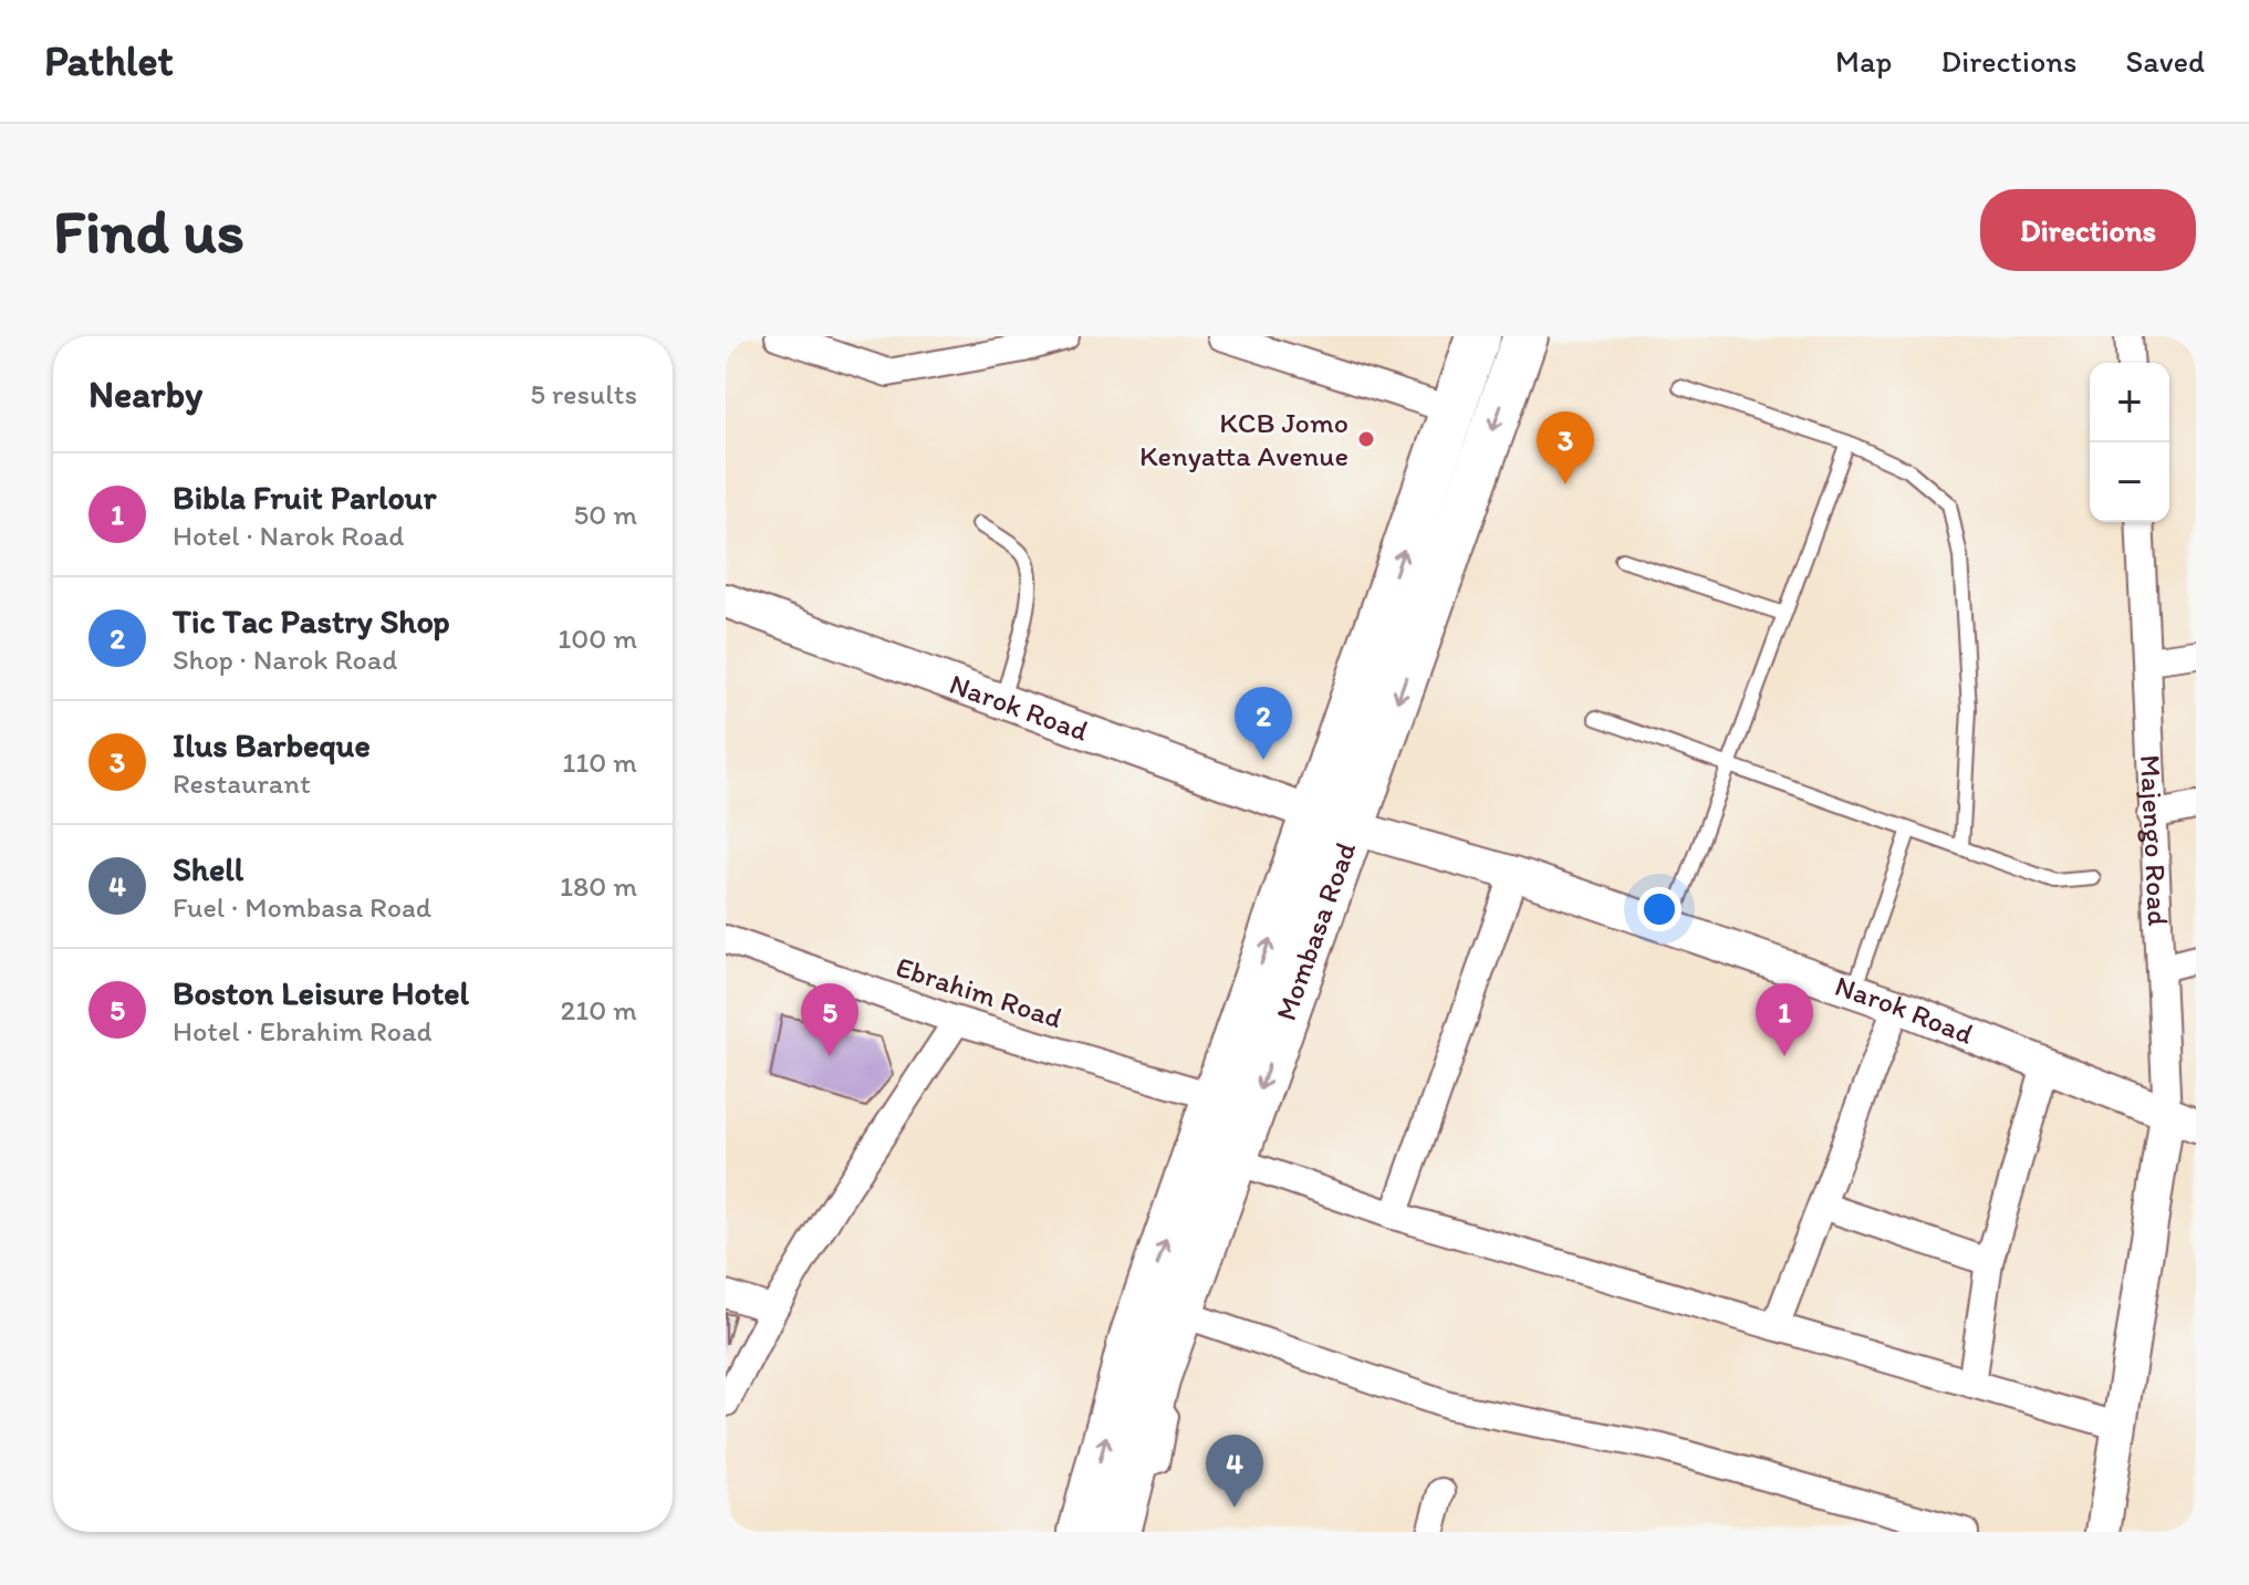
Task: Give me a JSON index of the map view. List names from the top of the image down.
{
  "streets": {
    "highway": ["Mombasa Road"],
    "street": ["Narok Road", "Majengo Road", "Ebrahim Road"]
  },
  "crossings": [
    ["Narok Road", "Majengo Road"],
    ["Narok Road", "Mombasa Road"],
    ["Mombasa Road", "Ebrahim Road"]
  ],
  "places": ["KCB Jomo Kenyatta Avenue"],
  "page": {
    "header": "Pathlet",
    "nav": ["Map", "Directions", "Saved"],
    "buttons": "Directions",
    "title": "Find us",
    "heading": ["Nearby", "5 results"],
    "map_buttons": ["+", "−"],
    "pins": [
      "3",
      "2",
      "1",
      "5",
      "4"
    ],
    "list": [
      {
        "mark": "1",
        "name": "Bibla Fruit Parlour",
        "note": "Hotel · Narok Road",
        "value": "50 m"
      },
      {
        "mark": "2",
        "name": "Tic Tac Pastry Shop",
        "note": "Shop · Narok Road",
        "value": "100 m"
      },
      {
        "mark": "3",
        "name": "Ilus Barbeque",
        "note": "Restaurant",
        "value": "110 m"
      },
      {
        "mark": "4",
        "name": "Shell",
        "note": "Fuel · Mombasa Road",
        "value": "180 m"
      },
      {
        "mark": "5",
        "name": "Boston Leisure Hotel",
        "note": "Hotel · Ebrahim Road",
        "value": "210 m"
      }
    ]
  }
}
